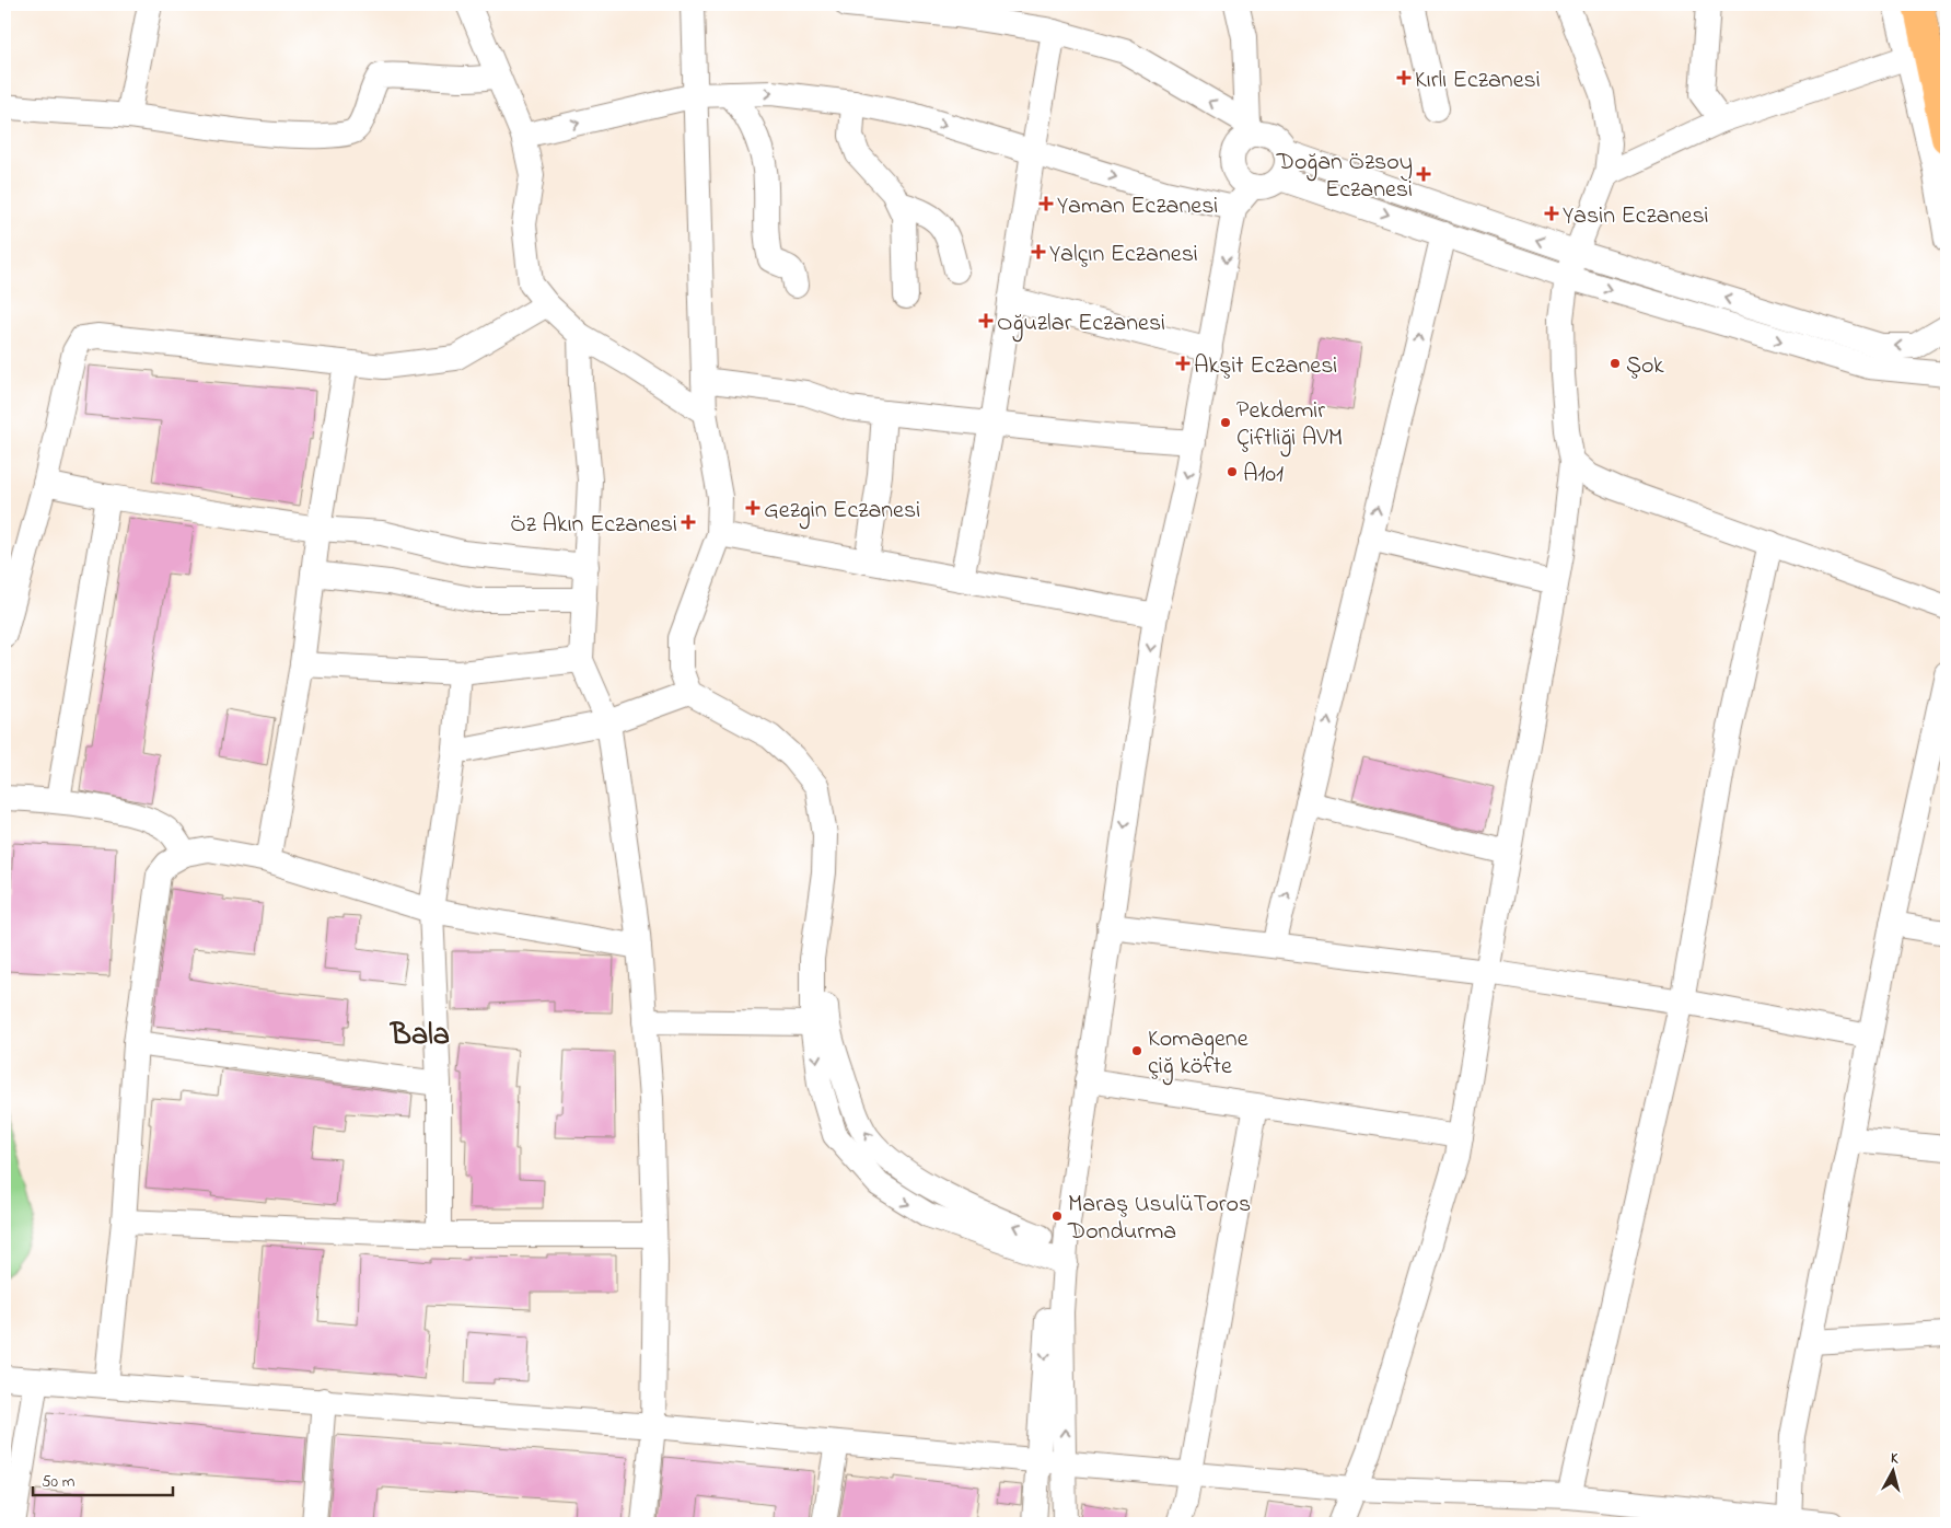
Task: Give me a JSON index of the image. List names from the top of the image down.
{
  "districts": ["Bala"],
  "places": {
    "health": [
      "Kırlı Eczanesi",
      "Doğan Özsoy Eczanesi",
      "Yaman Eczanesi",
      "Yasin Eczanesi",
      "Yalçın Eczanesi",
      "Oğuzlar Eczanesi",
      "Akşit Eczanesi",
      "Gezgin Eczanesi",
      "Öz Akın Eczanesi"
    ],
    "other": [
      "Şok",
      "Pekdemir Çiftliği AVM",
      "A101",
      "Komagene çiğ köfte",
      "Maraş UsulüToros Dondurma"
    ]
  },
  "scale_bar": "50 m",
  "north": "top"
}
